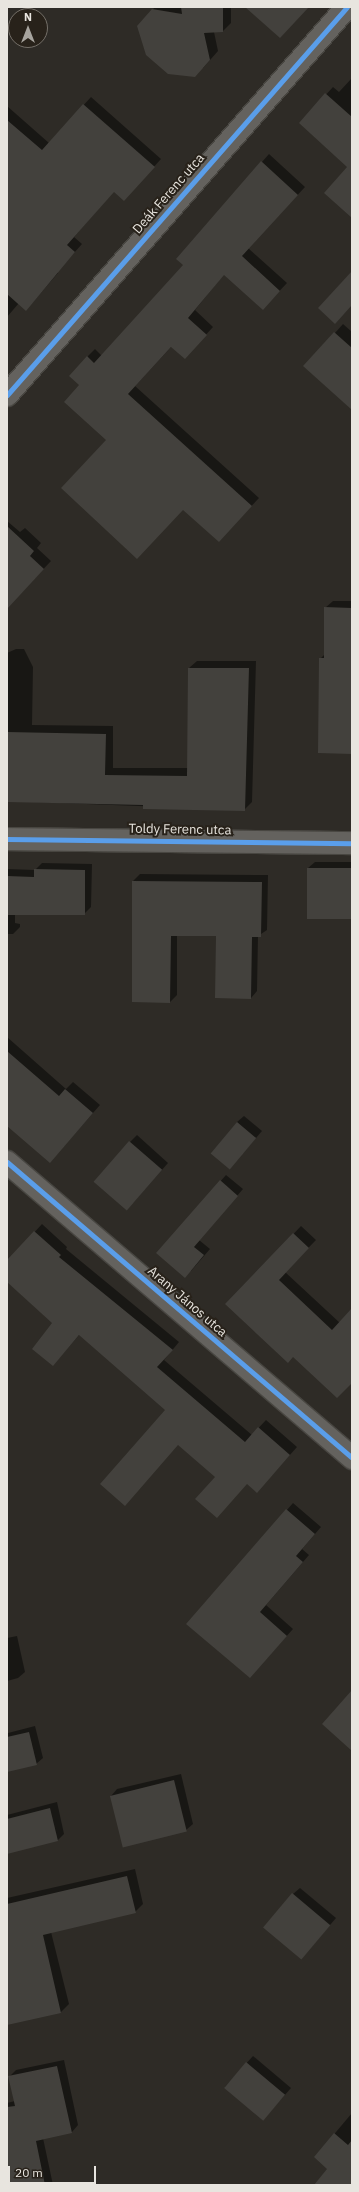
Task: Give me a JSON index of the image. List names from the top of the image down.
{
  "streets": {
    "street": ["Deák Ferenc utca", "Toldy Ferenc utca", "Arany János utca"]
  },
  "scale_bar": "20 m",
  "north": "top"
}
